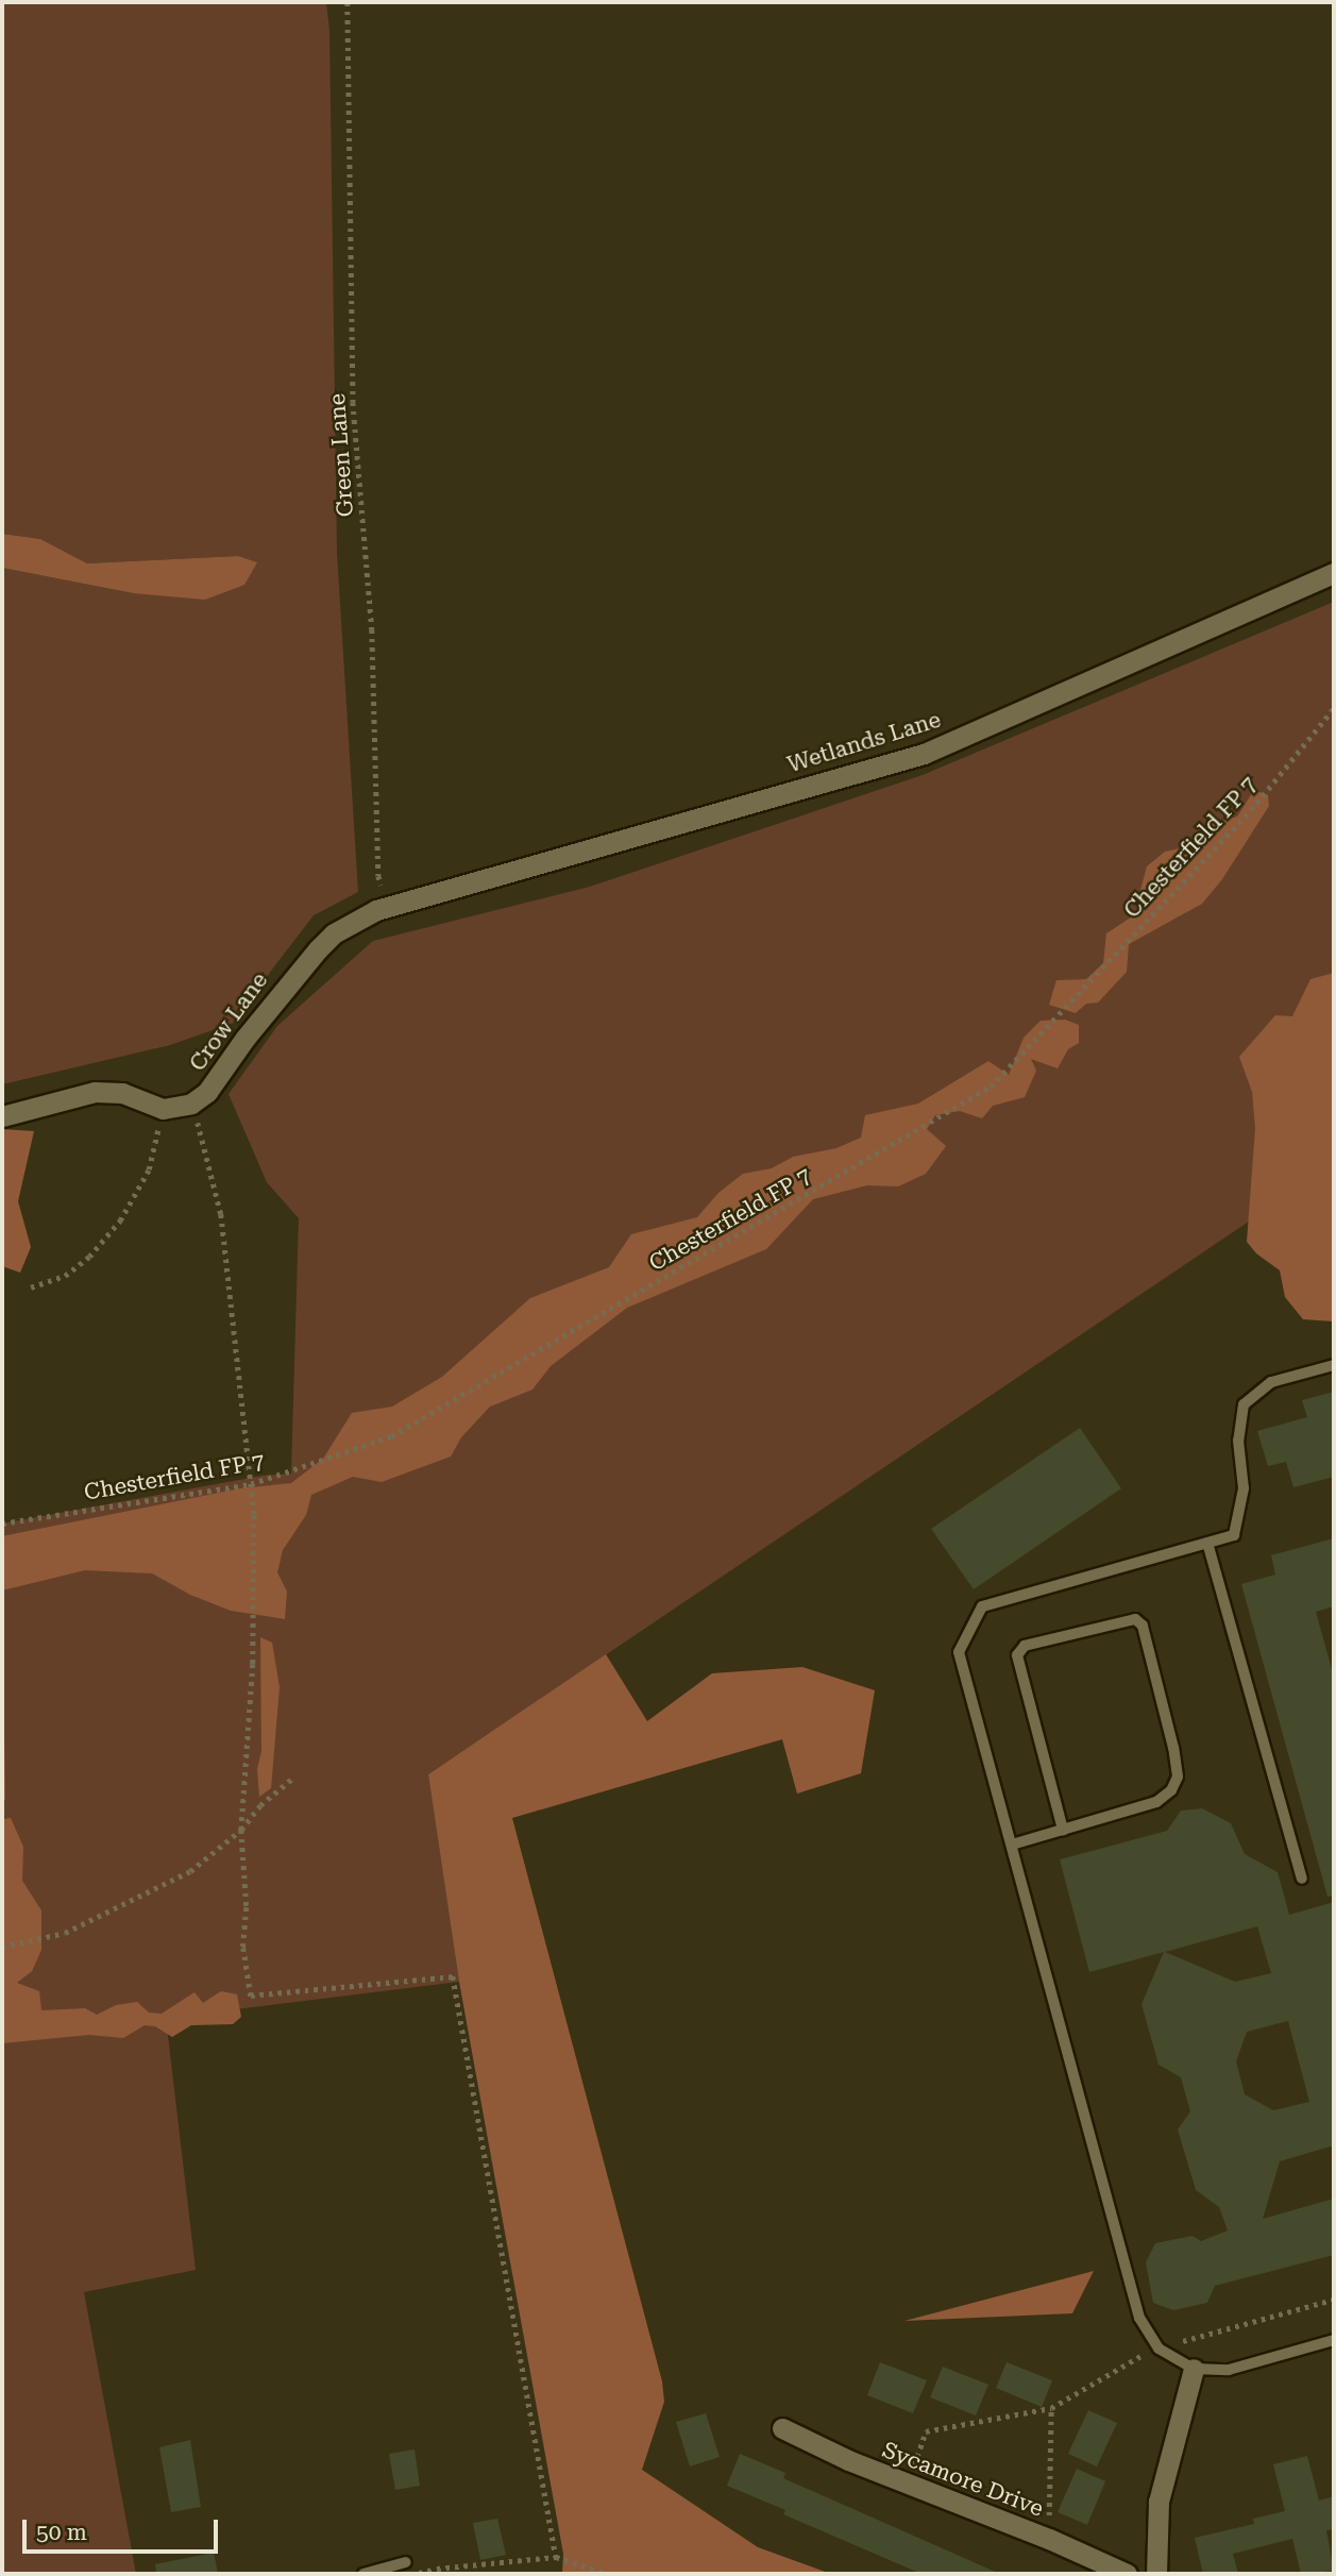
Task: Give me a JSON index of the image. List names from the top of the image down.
{
  "streets": {
    "street": ["Wetlands Lane", "Crow Lane", "Sycamore Drive"],
    "path": ["Green Lane", "Chesterfield FP 7"]
  },
  "crossings": [
    ["Green Lane", "Wetlands Lane"],
    ["Green Lane", "Crow Lane"],
    ["Wetlands Lane", "Crow Lane"]
  ],
  "scale_bar": "50 m"
}
